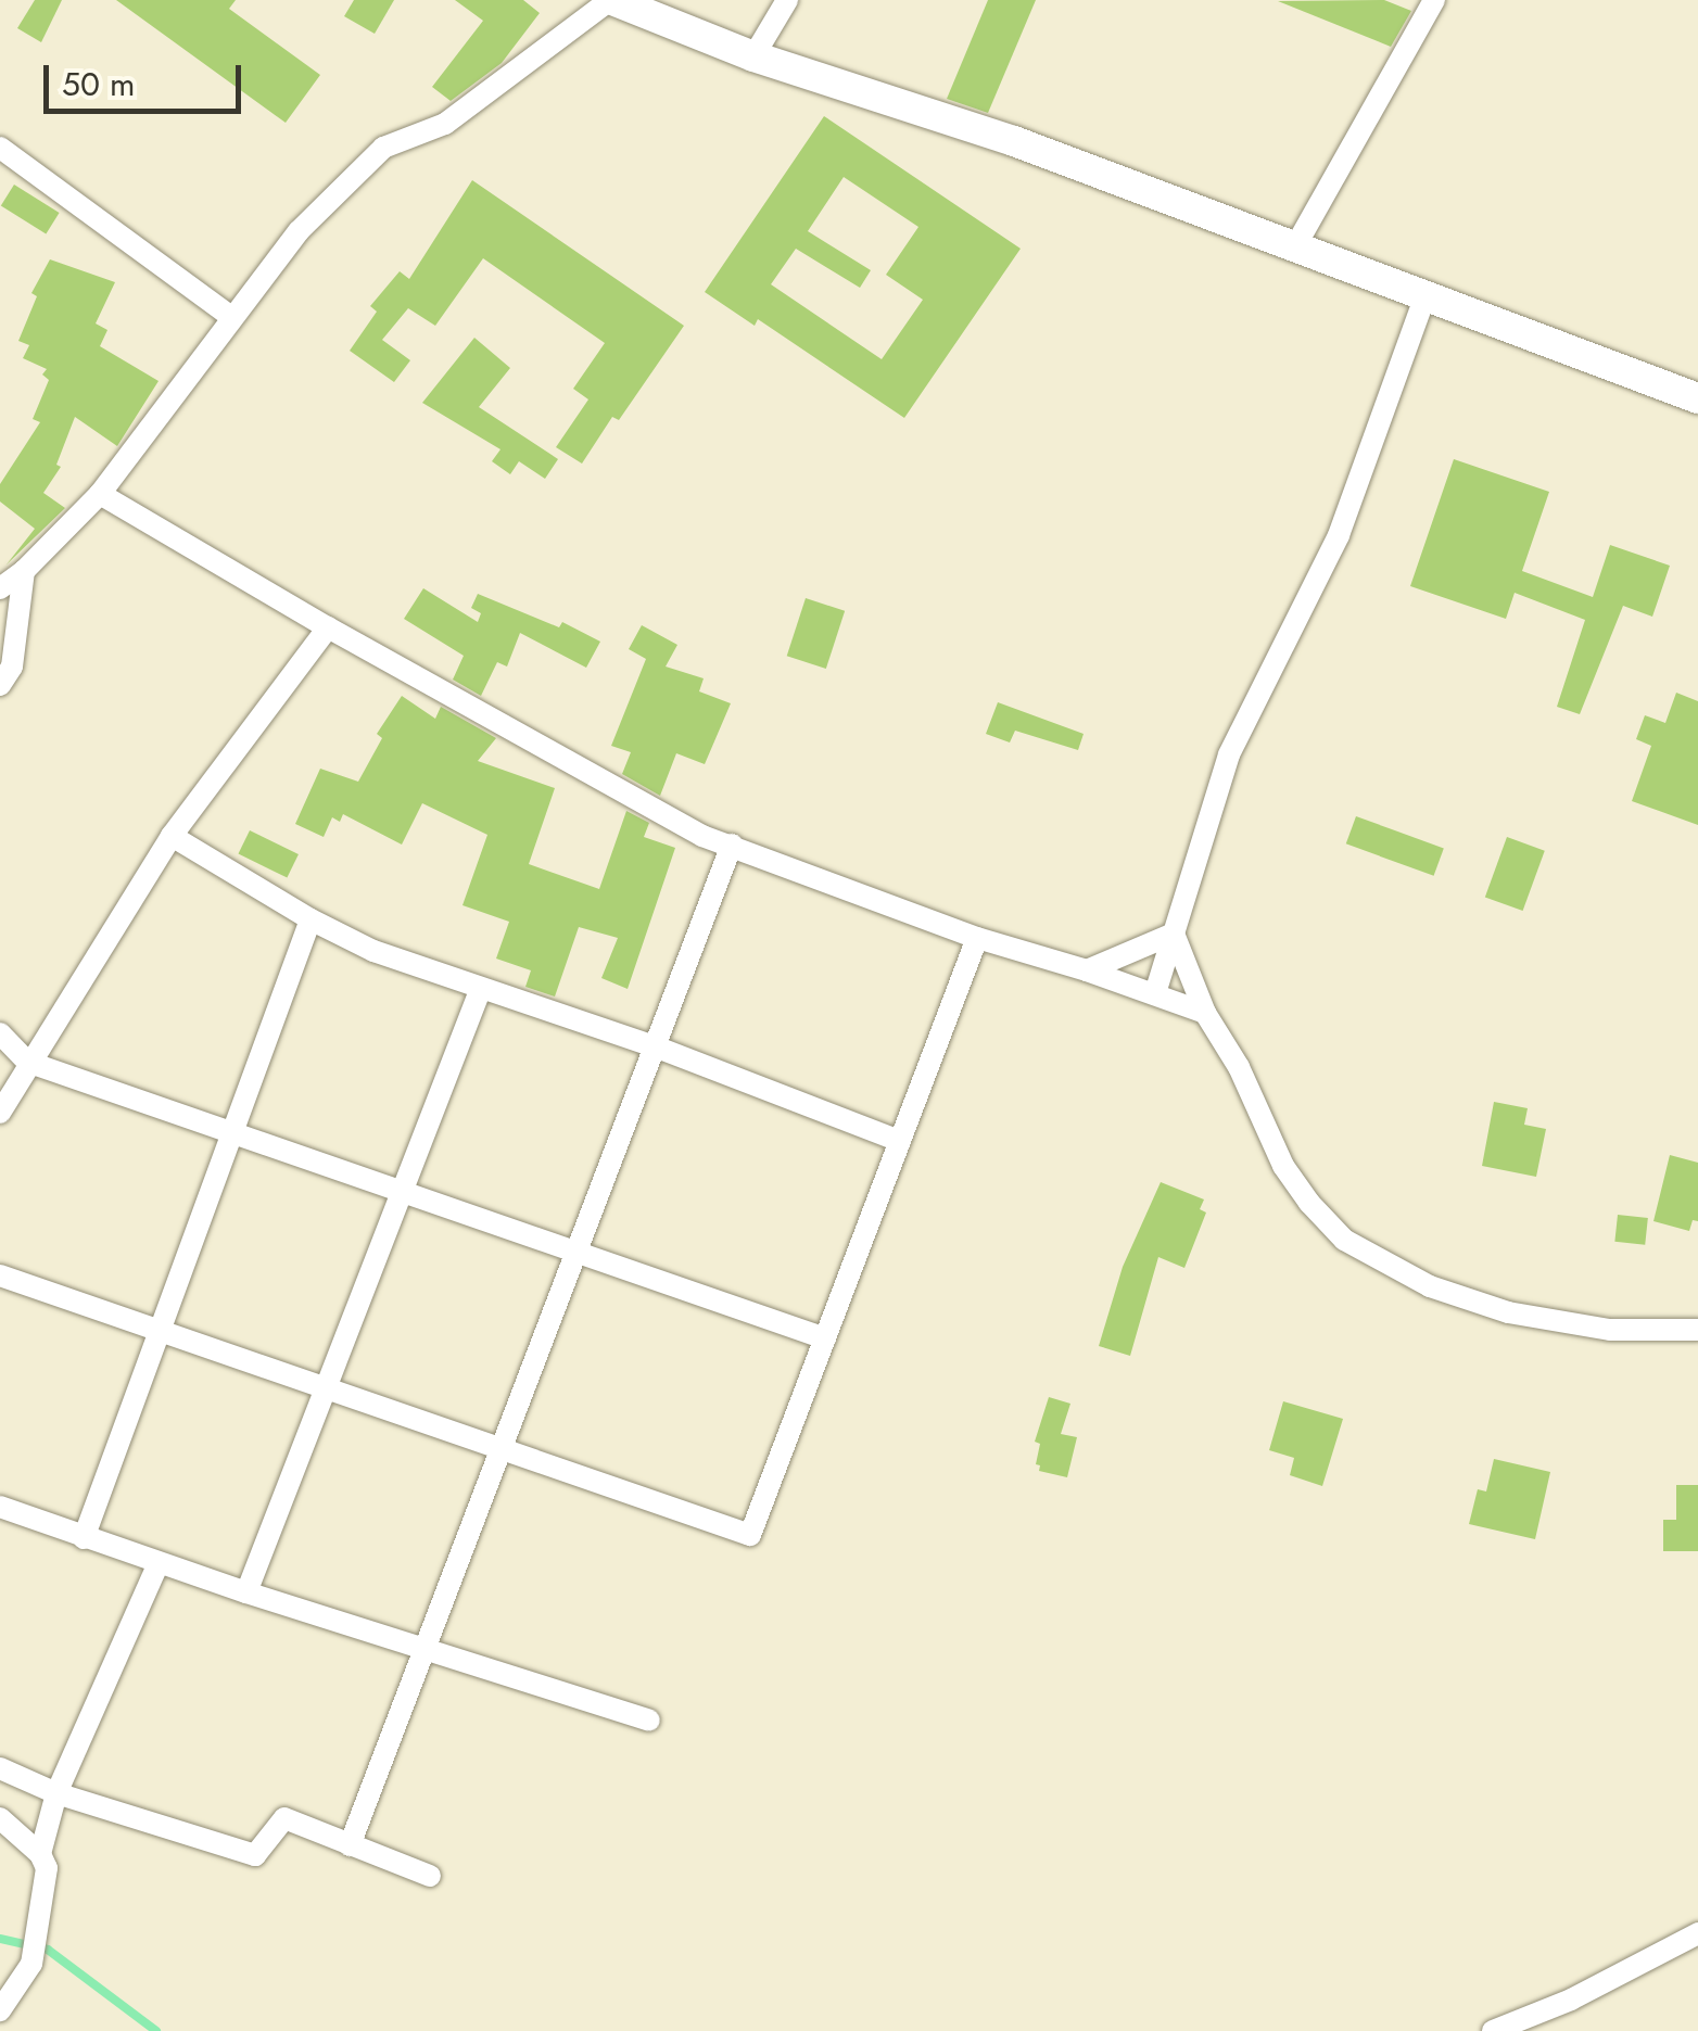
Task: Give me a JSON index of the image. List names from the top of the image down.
{
  "scale_bar": "50 m"
}
